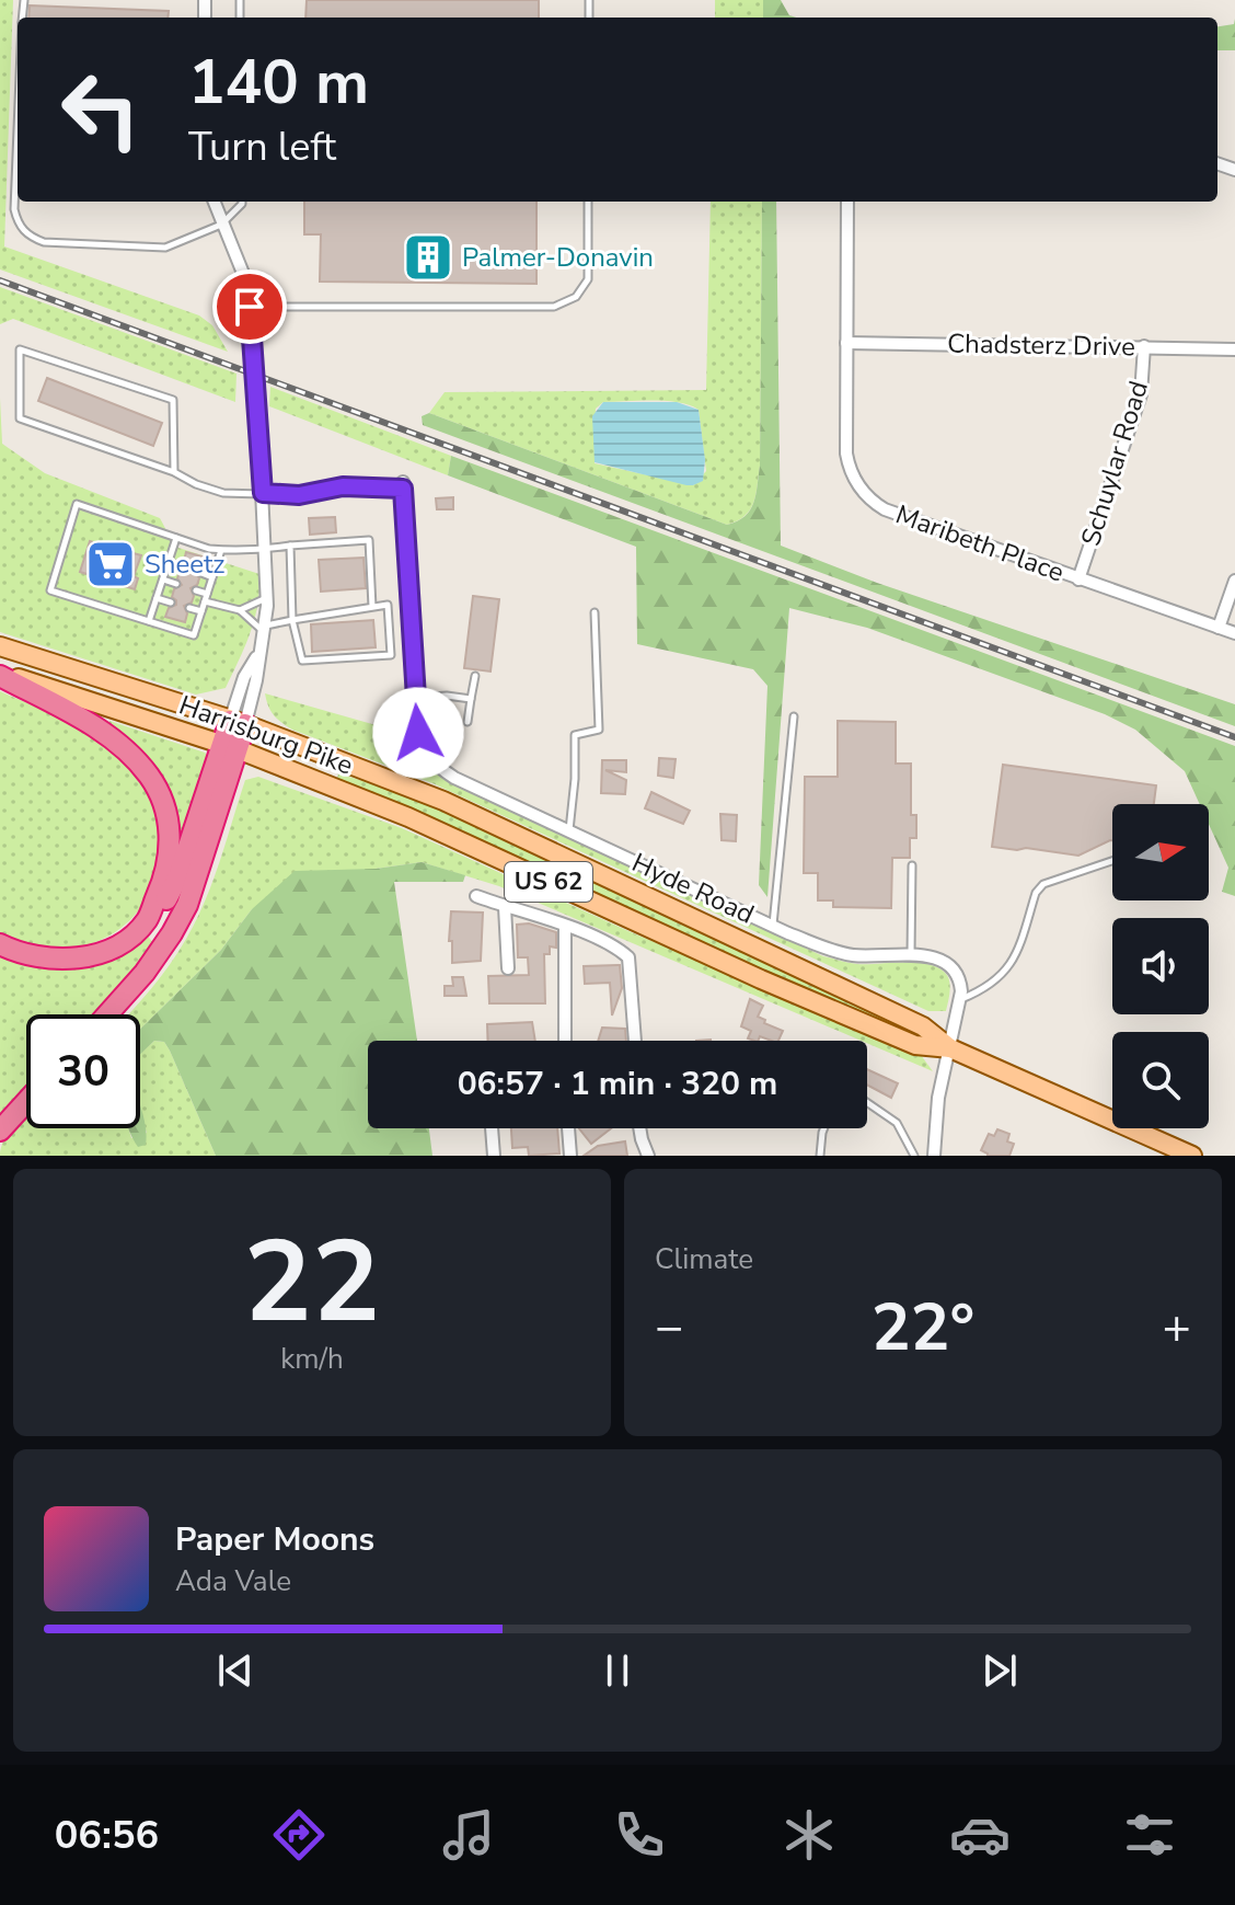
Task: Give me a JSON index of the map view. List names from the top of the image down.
{
  "streets": {
    "main road": ["Harrisburg Pike", "US 62"],
    "street": [
      "Chadsterz Drive",
      "Schuylar Road",
      "Maribeth Place",
      "Hyde Road"
    ]
  },
  "crossings": [
    ["Chadsterz Drive", "Schuylar Road"],
    ["Chadsterz Drive", "Maribeth Place"],
    ["Schuylar Road", "Maribeth Place"]
  ],
  "places": {
    "building": ["Palmer-Donavin"],
    "supermarket": ["Sheetz"]
  },
  "north": "right",
  "page": {
    "turn": ["140 m", "Turn left"],
    "limit": "30",
    "trip": "06:57 · 1 min · 320 m",
    "tile": [
      ["22", "km/h"],
      "Climate"
    ],
    "heat": ["−", "22°", "+"],
    "song": ["Paper Moons", "Ada Vale"],
    "tabs": "06:56"
  }
}
